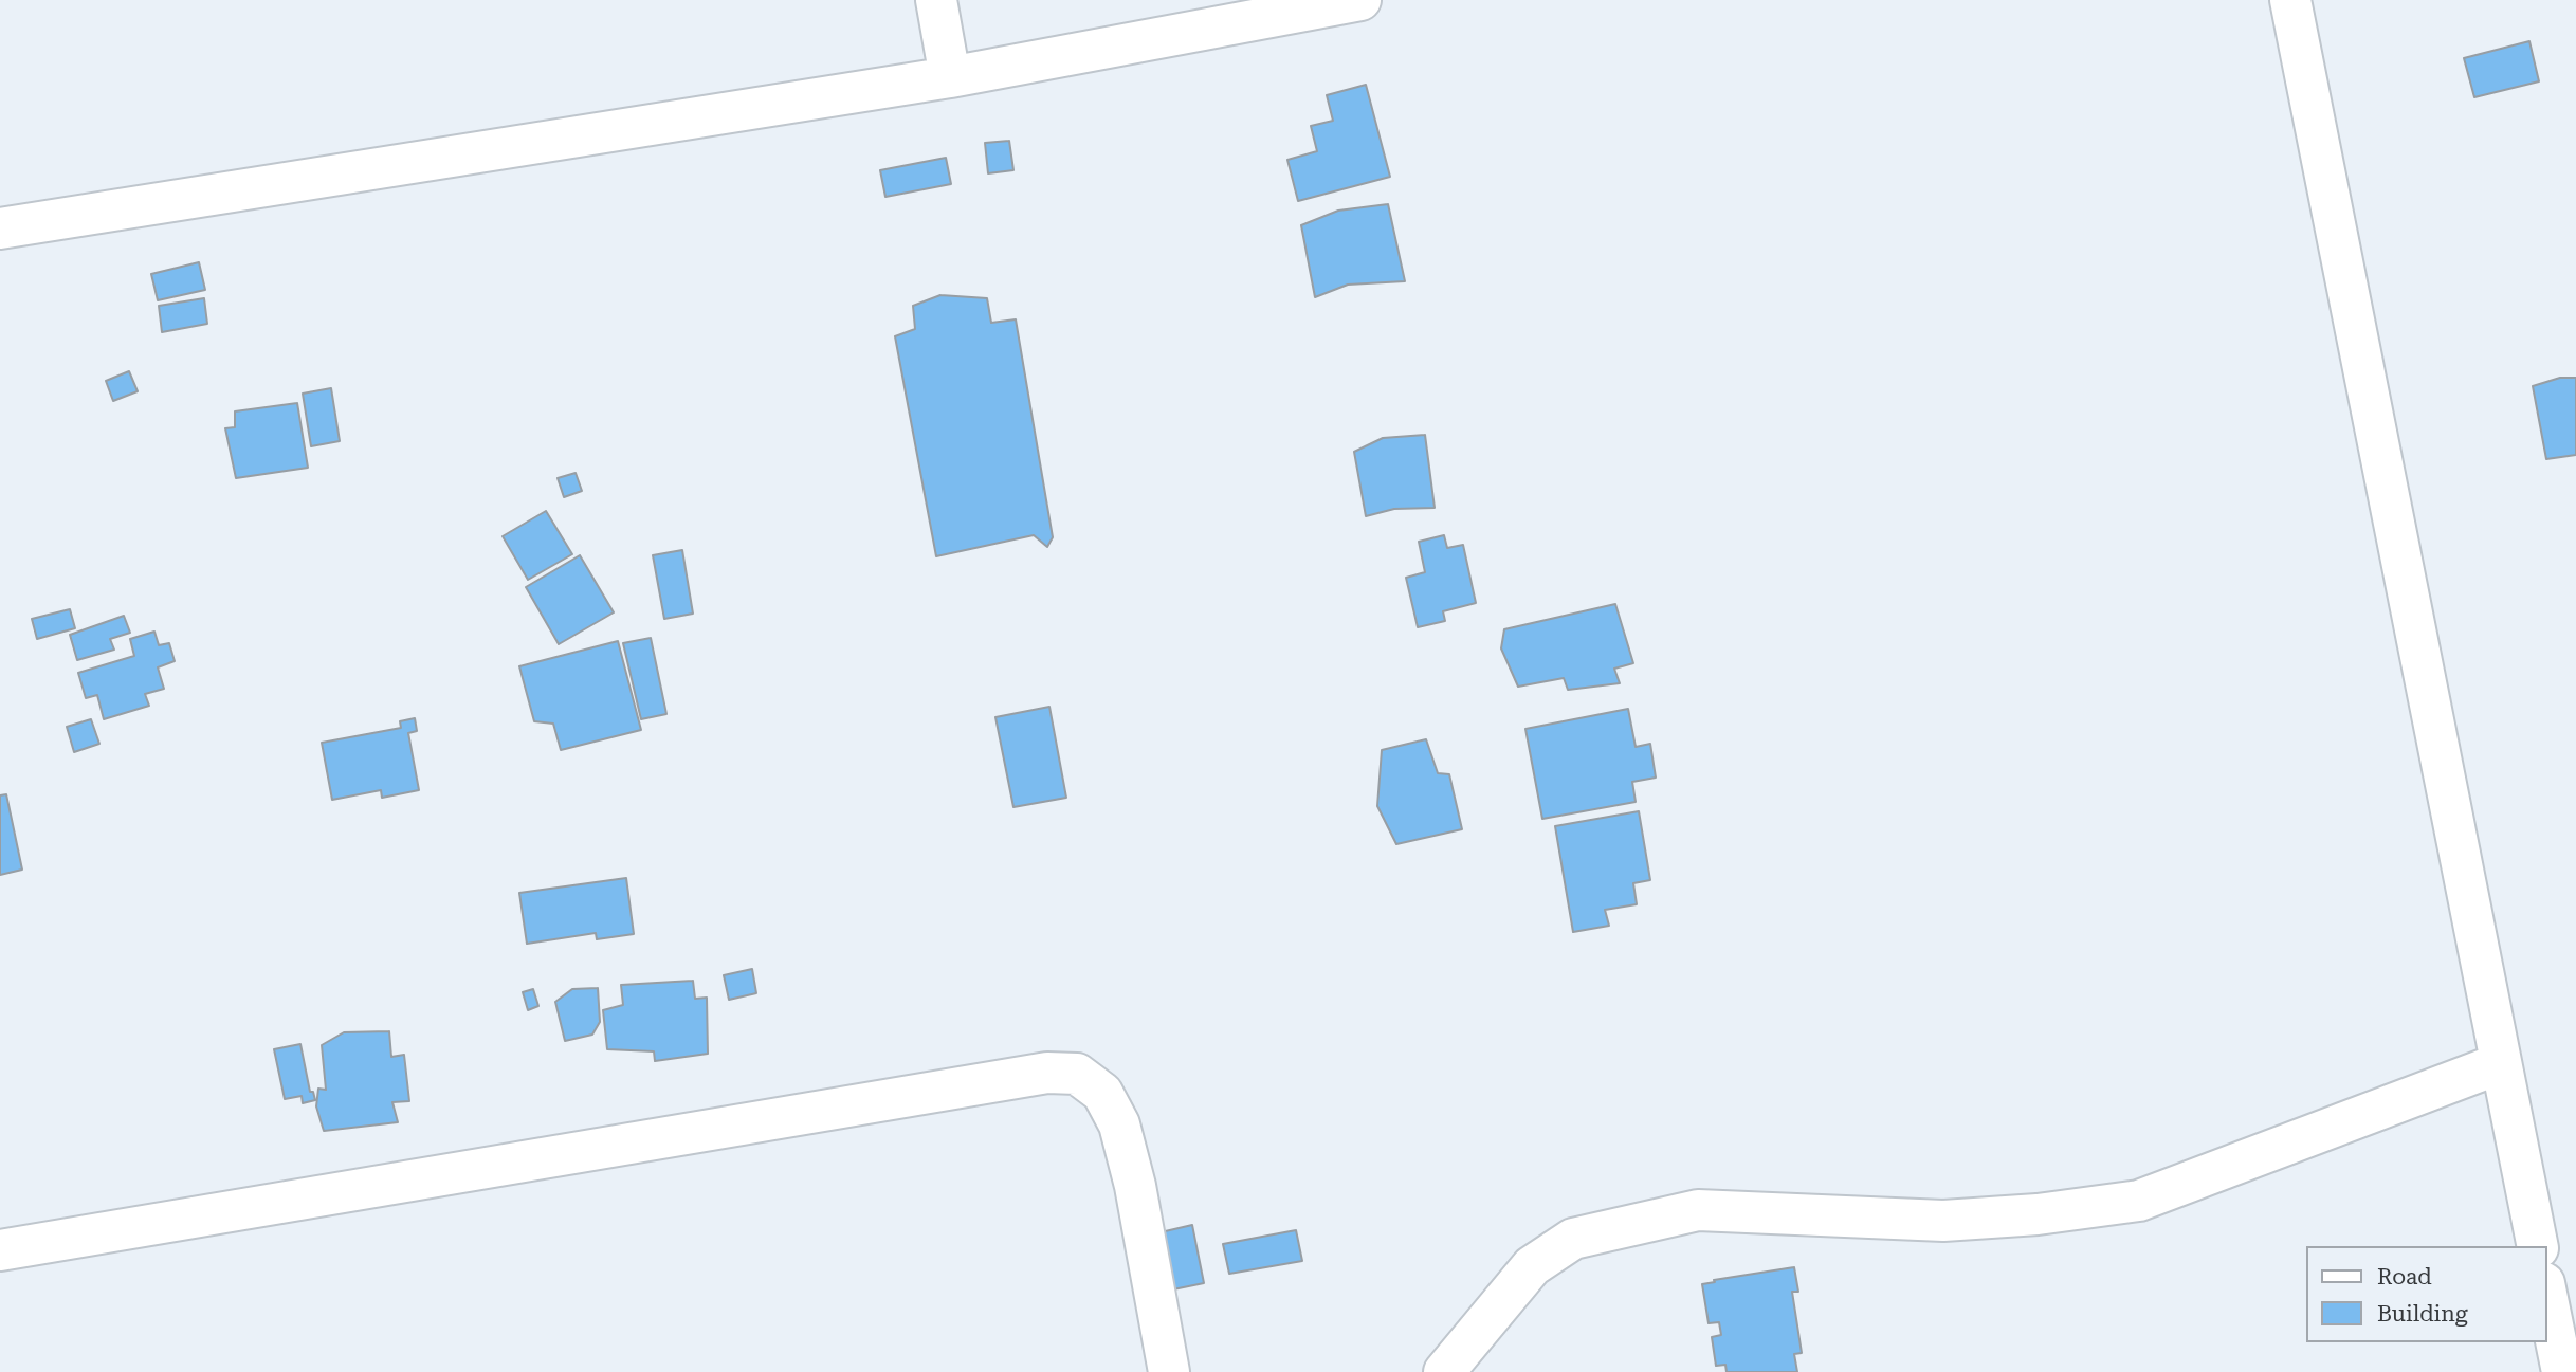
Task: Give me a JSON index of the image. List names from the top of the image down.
{
  "legend": ["Road", "Building"]
}
